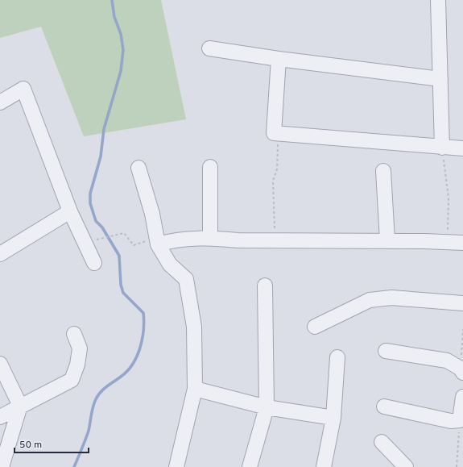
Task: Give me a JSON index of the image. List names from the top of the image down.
{
  "scale_bar": "50 m"
}
